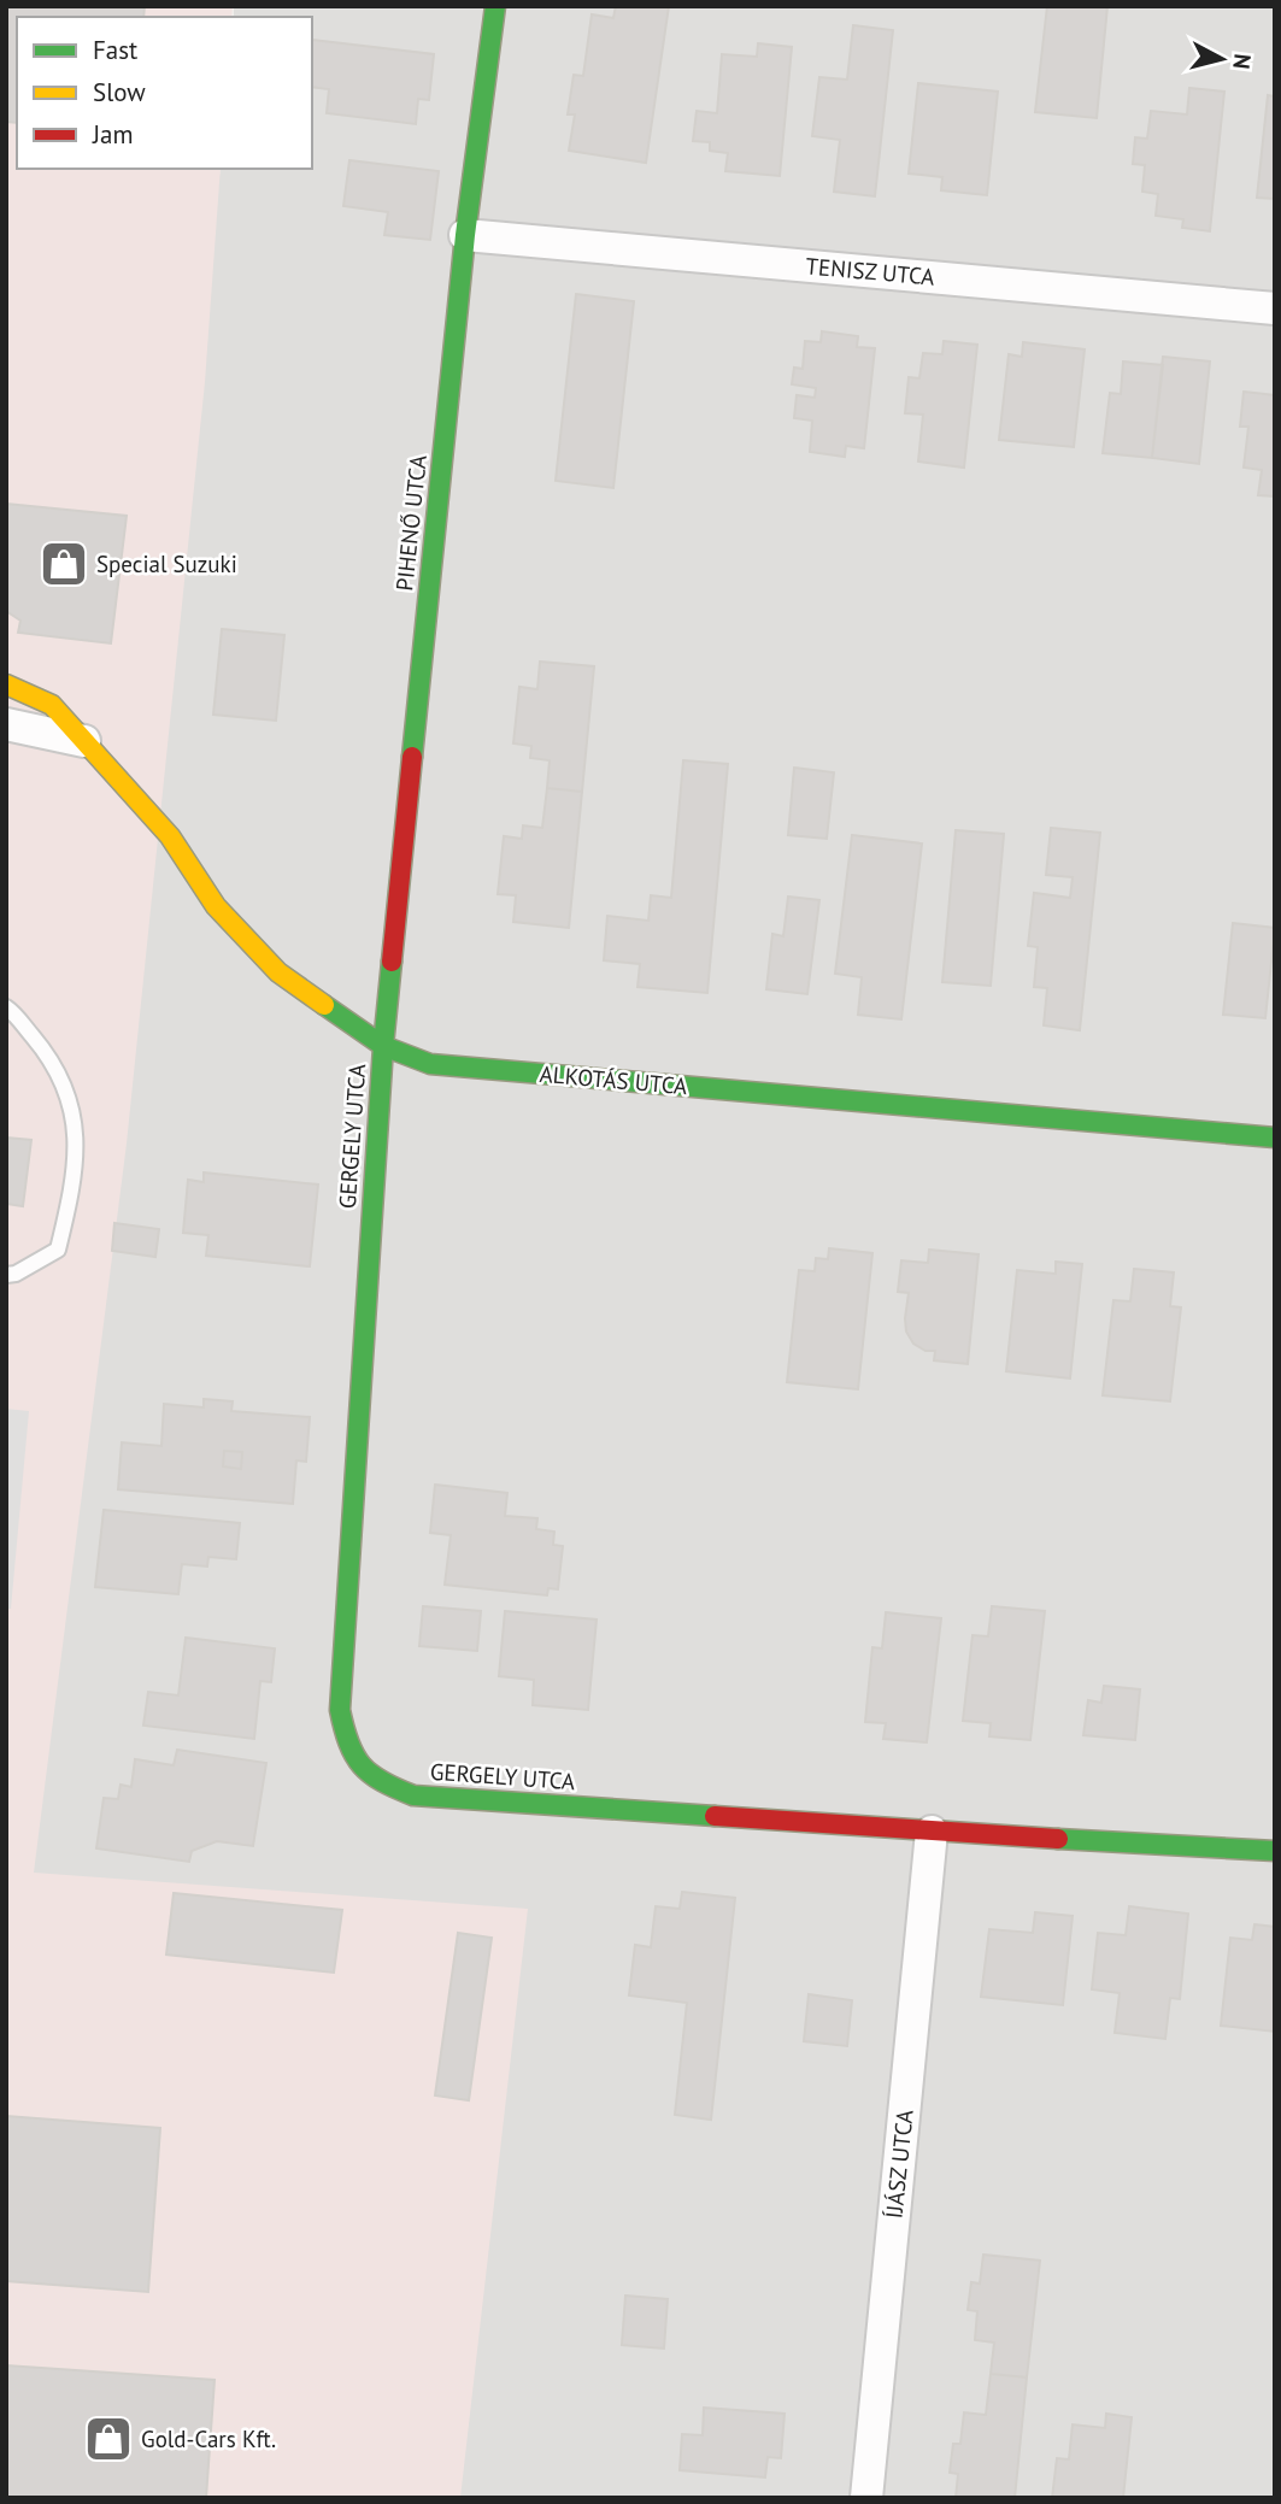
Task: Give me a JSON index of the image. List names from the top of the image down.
{
  "streets": {
    "street": [
      "TENISZ UTCA",
      "PIHENŐ UTCA",
      "ALKOTÁS UTCA",
      "GERGELY UTCA",
      "ÍJÁSZ UTCA"
    ]
  },
  "crossings": [
    ["TENISZ UTCA", "PIHENŐ UTCA"],
    ["PIHENŐ UTCA", "ALKOTÁS UTCA"],
    ["PIHENŐ UTCA", "GERGELY UTCA"],
    ["ALKOTÁS UTCA", "GERGELY UTCA"],
    ["GERGELY UTCA", "ÍJÁSZ UTCA"]
  ],
  "places": {
    "shop": ["Special Suzuki", "Gold-Cars Kft."]
  },
  "legend": ["Fast", "Slow", "Jam"],
  "north": "right"
}
